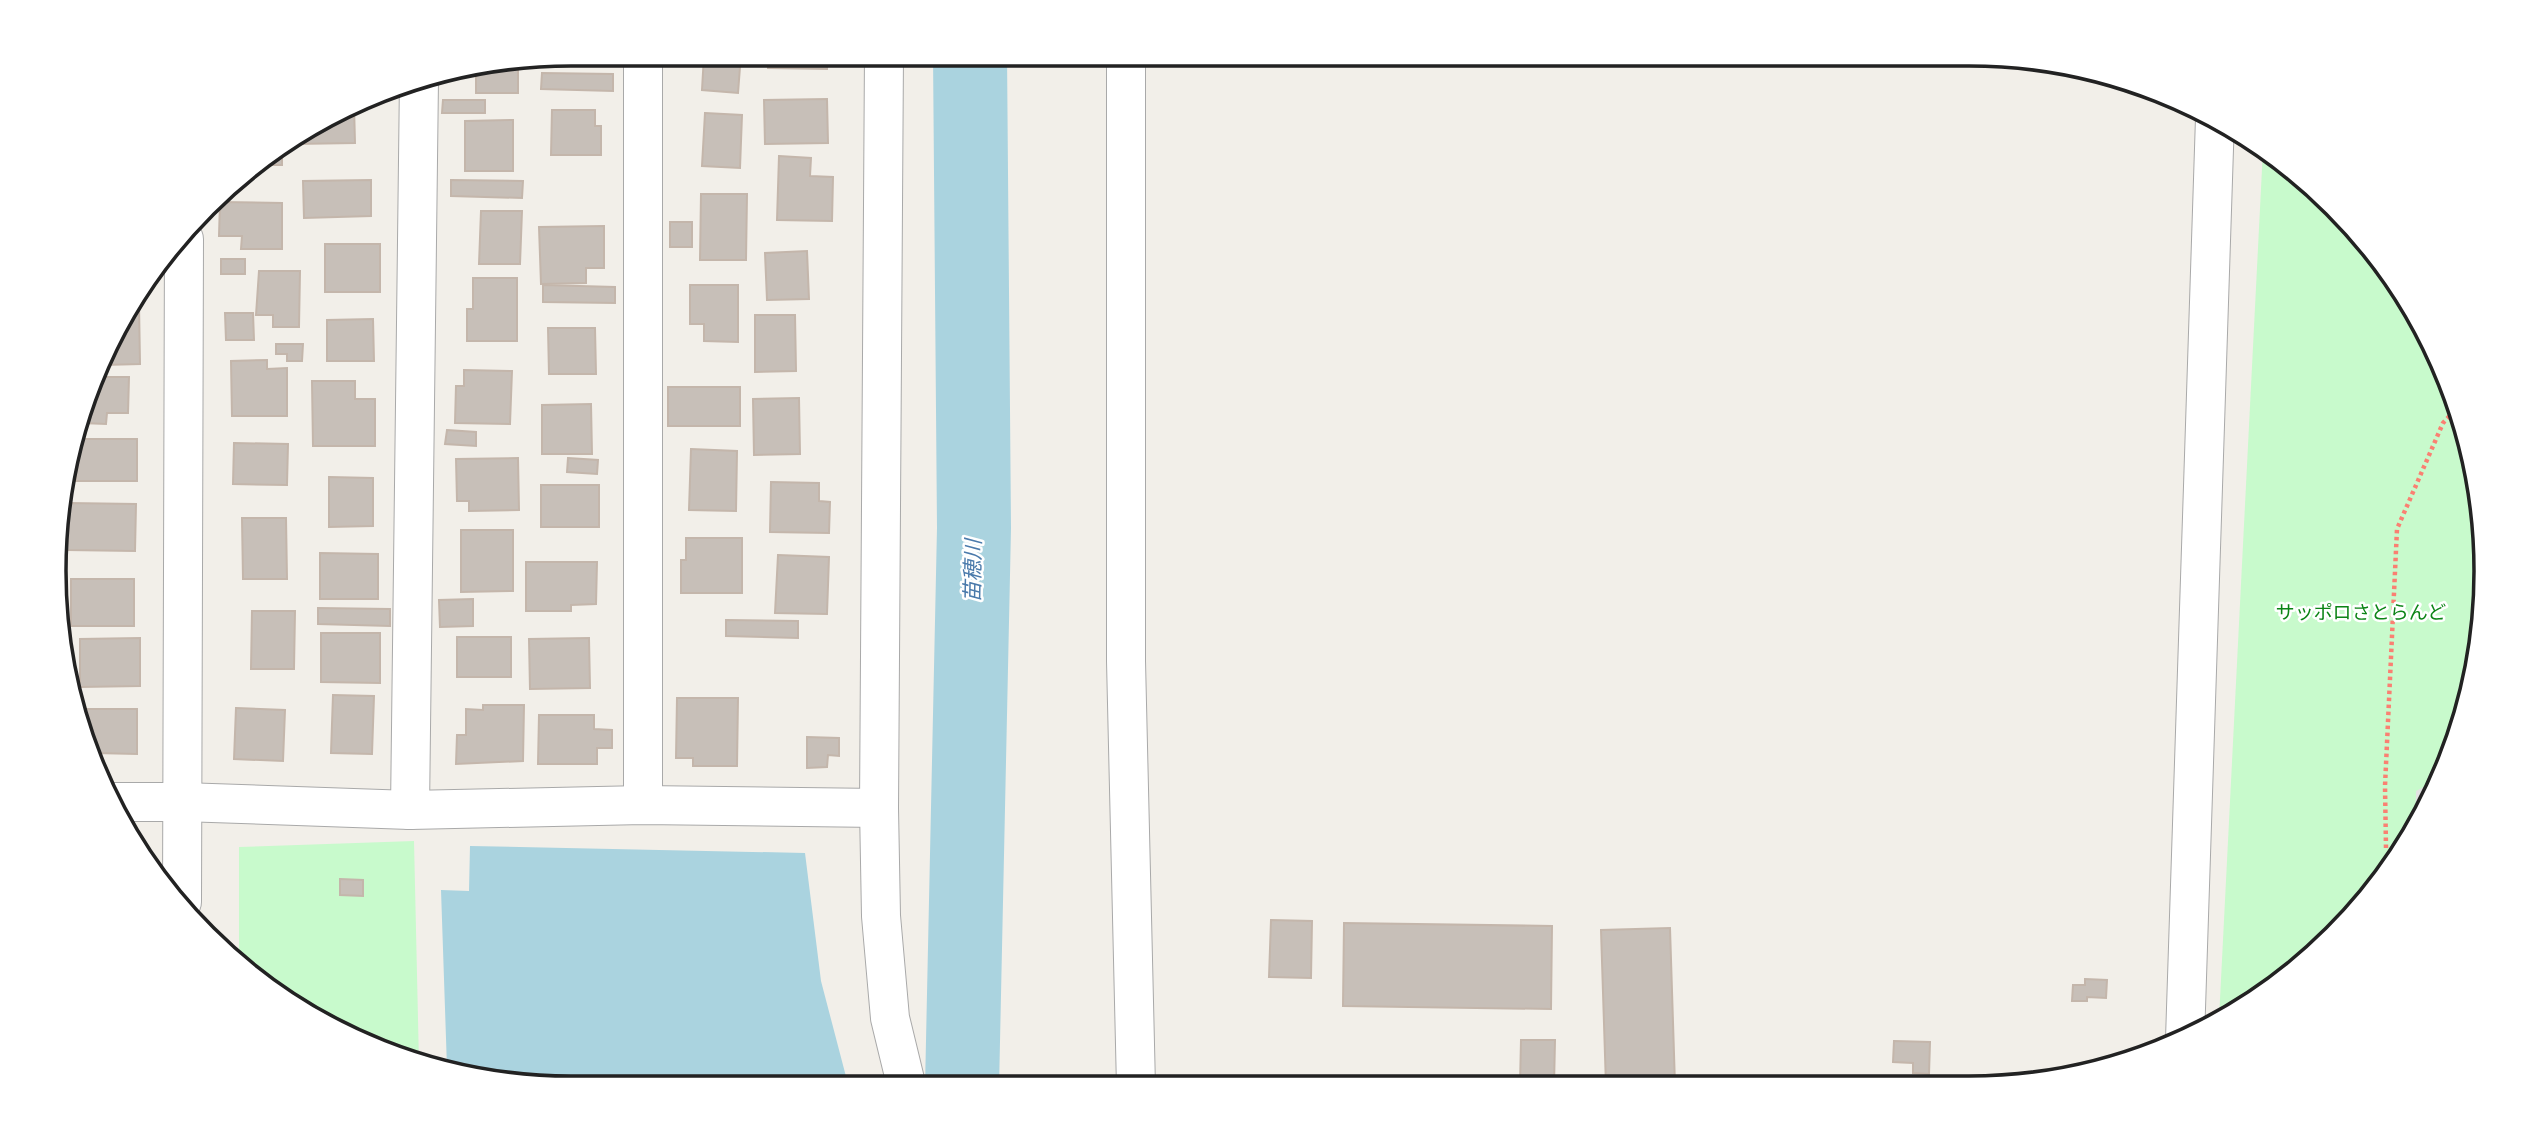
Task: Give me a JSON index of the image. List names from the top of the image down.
{
  "water": ["苗穂川"],
  "parks": ["サッポロさとらんど"]
}
